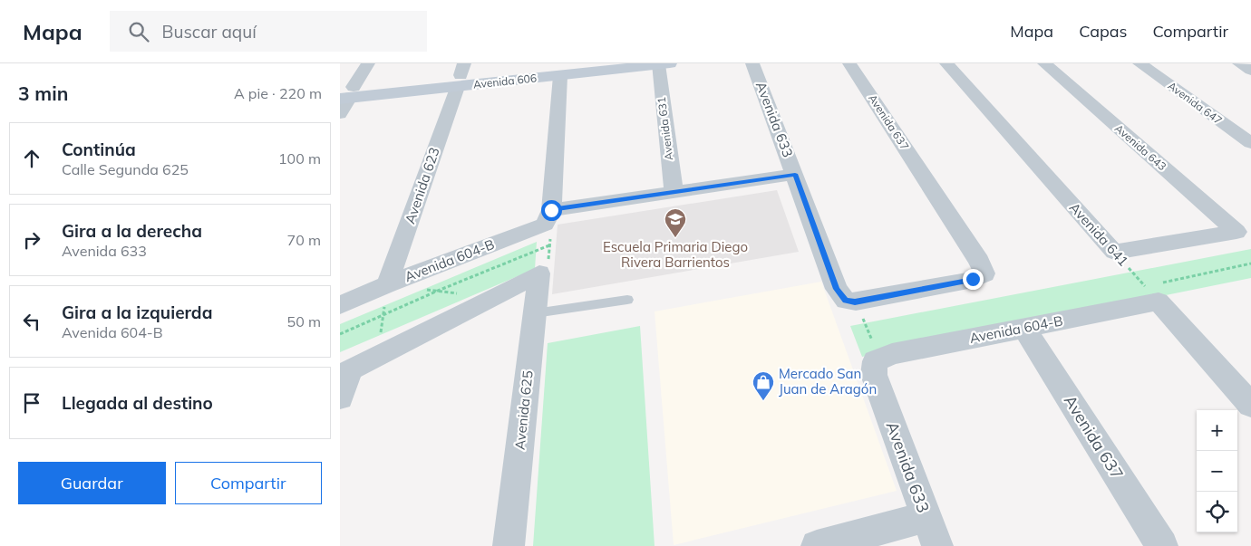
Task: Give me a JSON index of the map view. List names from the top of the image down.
{
  "streets": {
    "street": [
      "Avenida 606",
      "Avenida 647",
      "Avenida 633",
      "Avenida 637",
      "Avenida 631",
      "Avenida 643",
      "Avenida 623",
      "Avenida 641",
      "Avenida 604-B",
      "Avenida 625"
    ]
  },
  "crossings": [
    ["Avenida 606", "Avenida 631"],
    ["Avenida 606", "Avenida 623"],
    ["Avenida 633", "Avenida 637"],
    ["Avenida 633", "Avenida 604-B"],
    ["Avenida 637", "Avenida 604-B"],
    ["Avenida 631", "Avenida 604-B"],
    ["Avenida 643", "Avenida 641"],
    ["Avenida 623", "Avenida 604-B"],
    ["Avenida 641", "Avenida 604-B"]
  ],
  "places": {
    "school or university": ["Escuela Primaria Diego Rivera Barrientos"],
    "shop": ["Mercado San Juan de Aragón"]
  },
  "page": {
    "header": "Mapa",
    "search": "Buscar aquí",
    "nav": ["Mapa", "Capas", "Compartir"],
    "heading": ["3 min", "A pie · 220 m"],
    "list": [
      ["Continúa", "Calle Segunda 625", "100 m"],
      ["Gira a la derecha", "Avenida 633", "70 m"],
      ["Gira a la izquierda", "Avenida 604-B", "50 m"],
      "Llegada al destino"
    ],
    "map_buttons": ["+", "−"],
    "buttons": ["Guardar", "Compartir"]
  }
}
